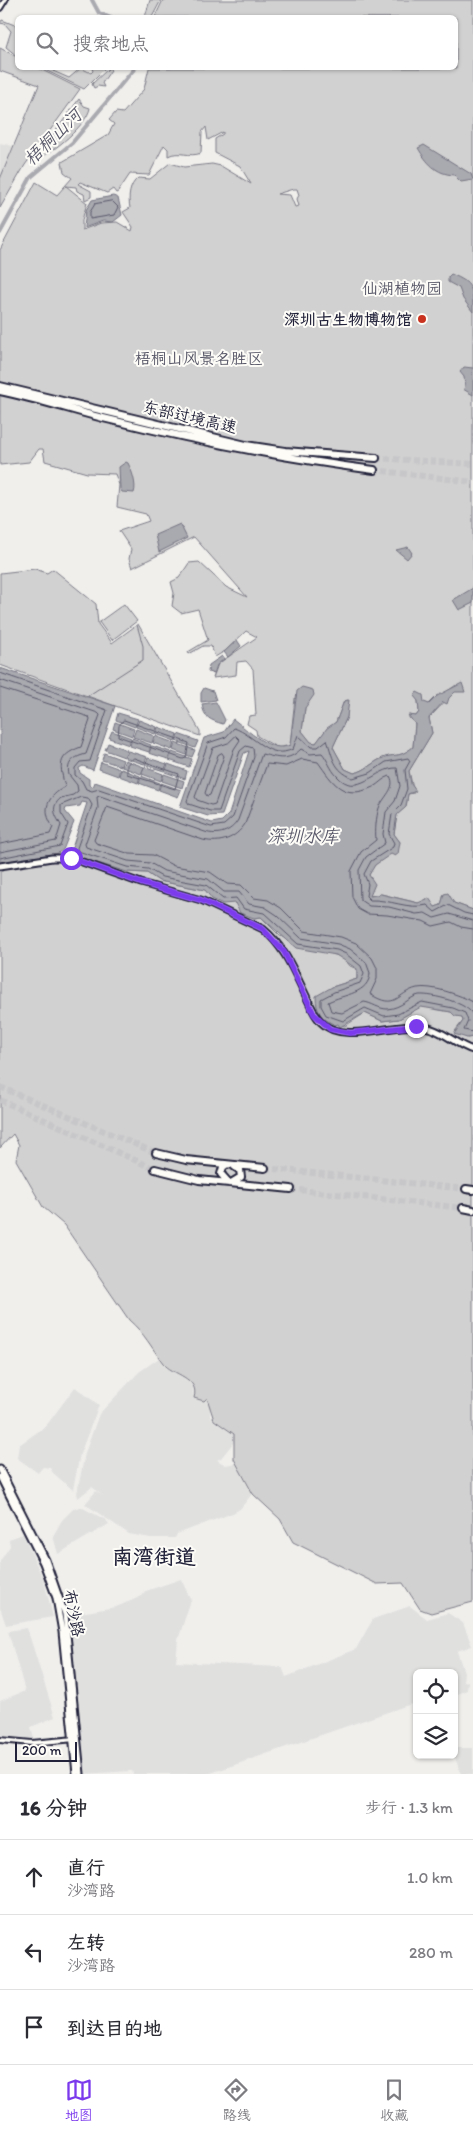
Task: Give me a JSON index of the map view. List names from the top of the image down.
{
  "streets": {
    "highway": ["东部过境高速"],
    "main road": ["布沙路"]
  },
  "districts": ["南湾街道"],
  "water": ["梧桐山河", "深圳水库"],
  "parks": ["仙湖植物园", "梧桐山风景名胜区"],
  "places": ["深圳古生物博物馆"],
  "scale_bar": "200 m",
  "page": {
    "search": "搜索地点",
    "scale": "200 m",
    "heading": ["16 分钟", "步行 · 1.3 km"],
    "list": [
      ["直行", "沙湾路", "1.0 km"],
      ["左转", "沙湾路", "280 m"],
      "到达目的地"
    ],
    "nav": ["地图", "路线", "收藏"]
  }
}
